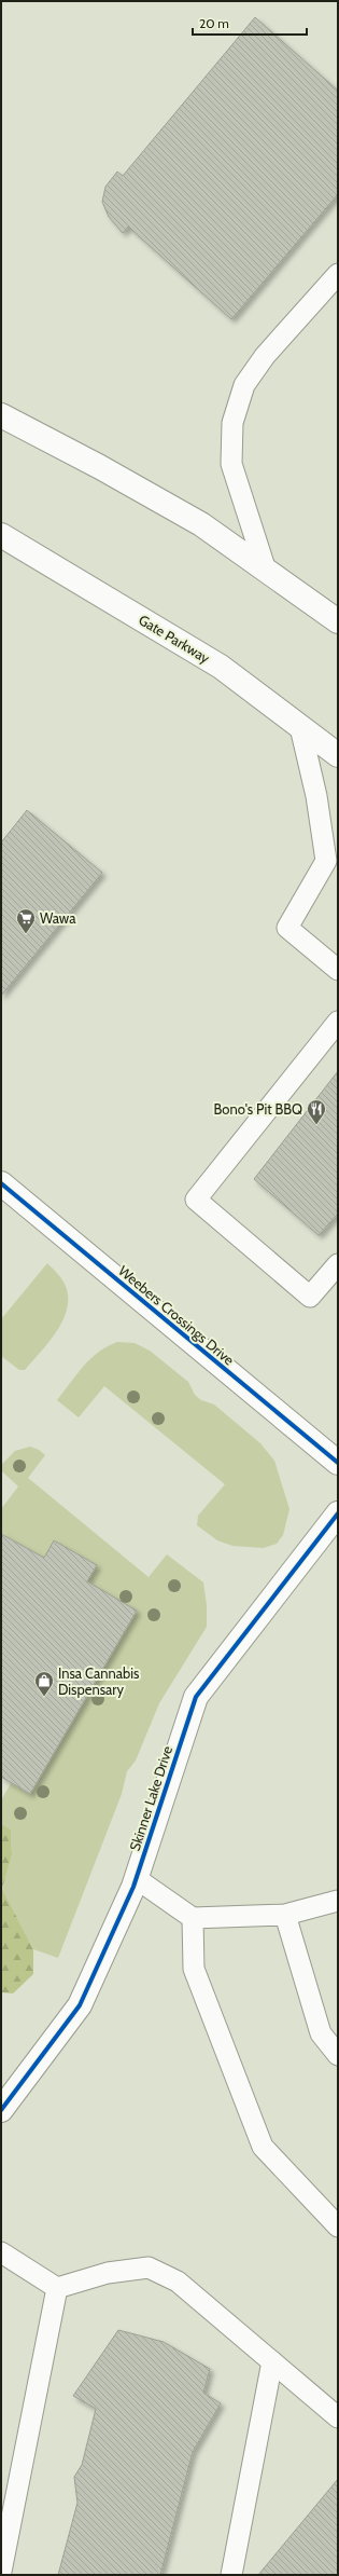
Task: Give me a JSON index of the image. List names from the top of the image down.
{
  "streets": {
    "street": ["Gate Parkway", "Weebers Crossings Drive", "Skinner Lake Drive"]
  },
  "places": {
    "supermarket": ["Wawa"],
    "restaurant": ["Bono's Pit BBQ"],
    "shop": ["Insa Cannabis Dispensary"]
  },
  "scale_bar": "20 m"
}
